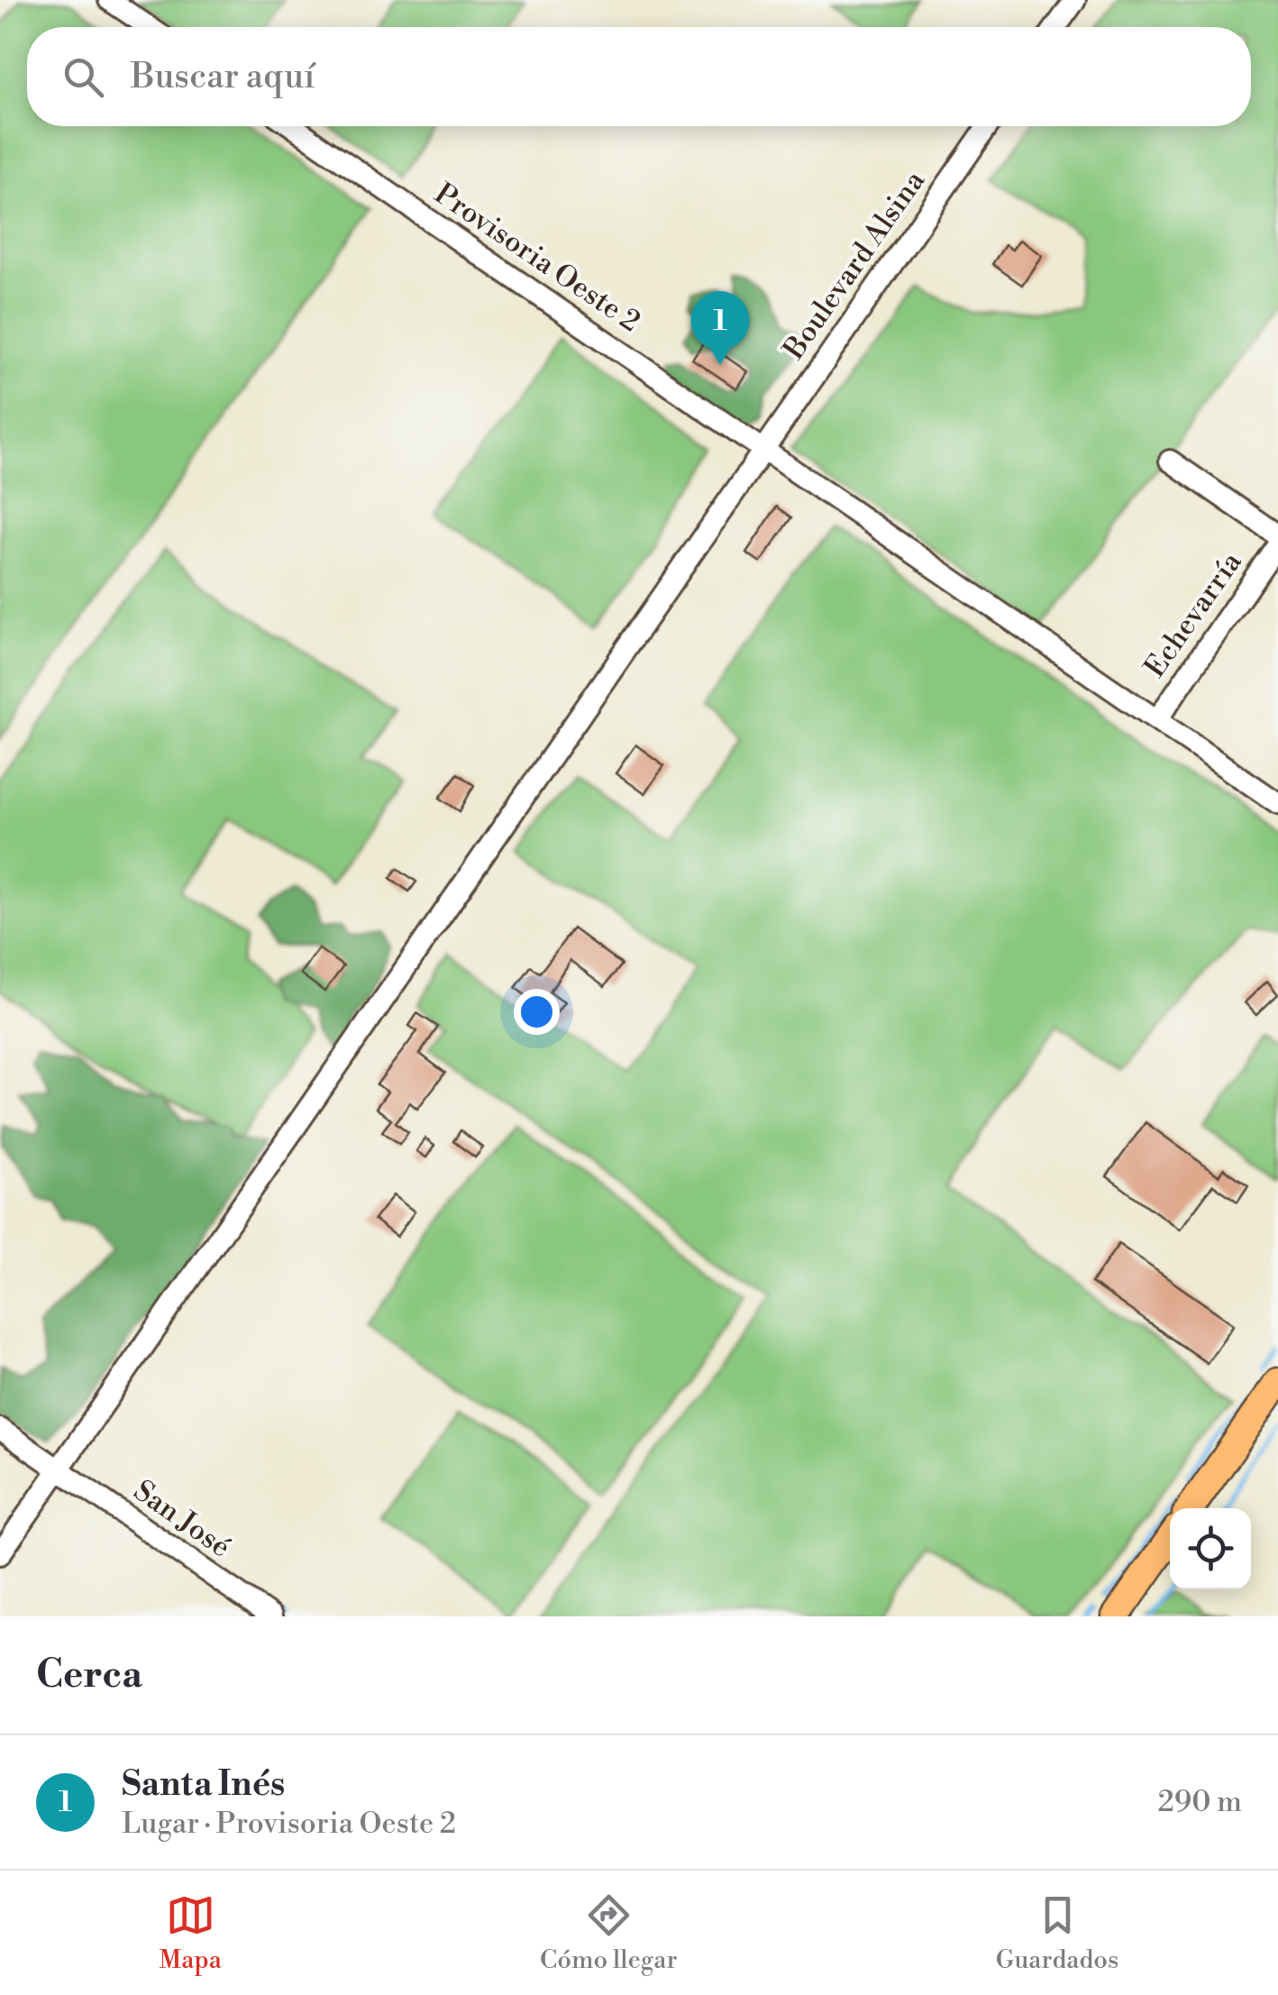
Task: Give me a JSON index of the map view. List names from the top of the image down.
{
  "streets": {
    "street": [
      "Provisoria Oeste 2",
      "Boulevard Alsina",
      "Echevarría",
      "San José"
    ]
  },
  "crossings": [
    ["Provisoria Oeste 2", "Boulevard Alsina"],
    ["Provisoria Oeste 2", "Echevarría"],
    ["Boulevard Alsina", "San José"]
  ],
  "page": {
    "search": "Buscar aquí",
    "pins": "1",
    "heading": "Cerca",
    "list": [
      {
        "mark": "1",
        "name": "Santa Inés",
        "note": "Lugar · Provisoria Oeste 2",
        "value": "290 m"
      }
    ],
    "nav": ["Mapa", "Cómo llegar", "Guardados"]
  }
}
